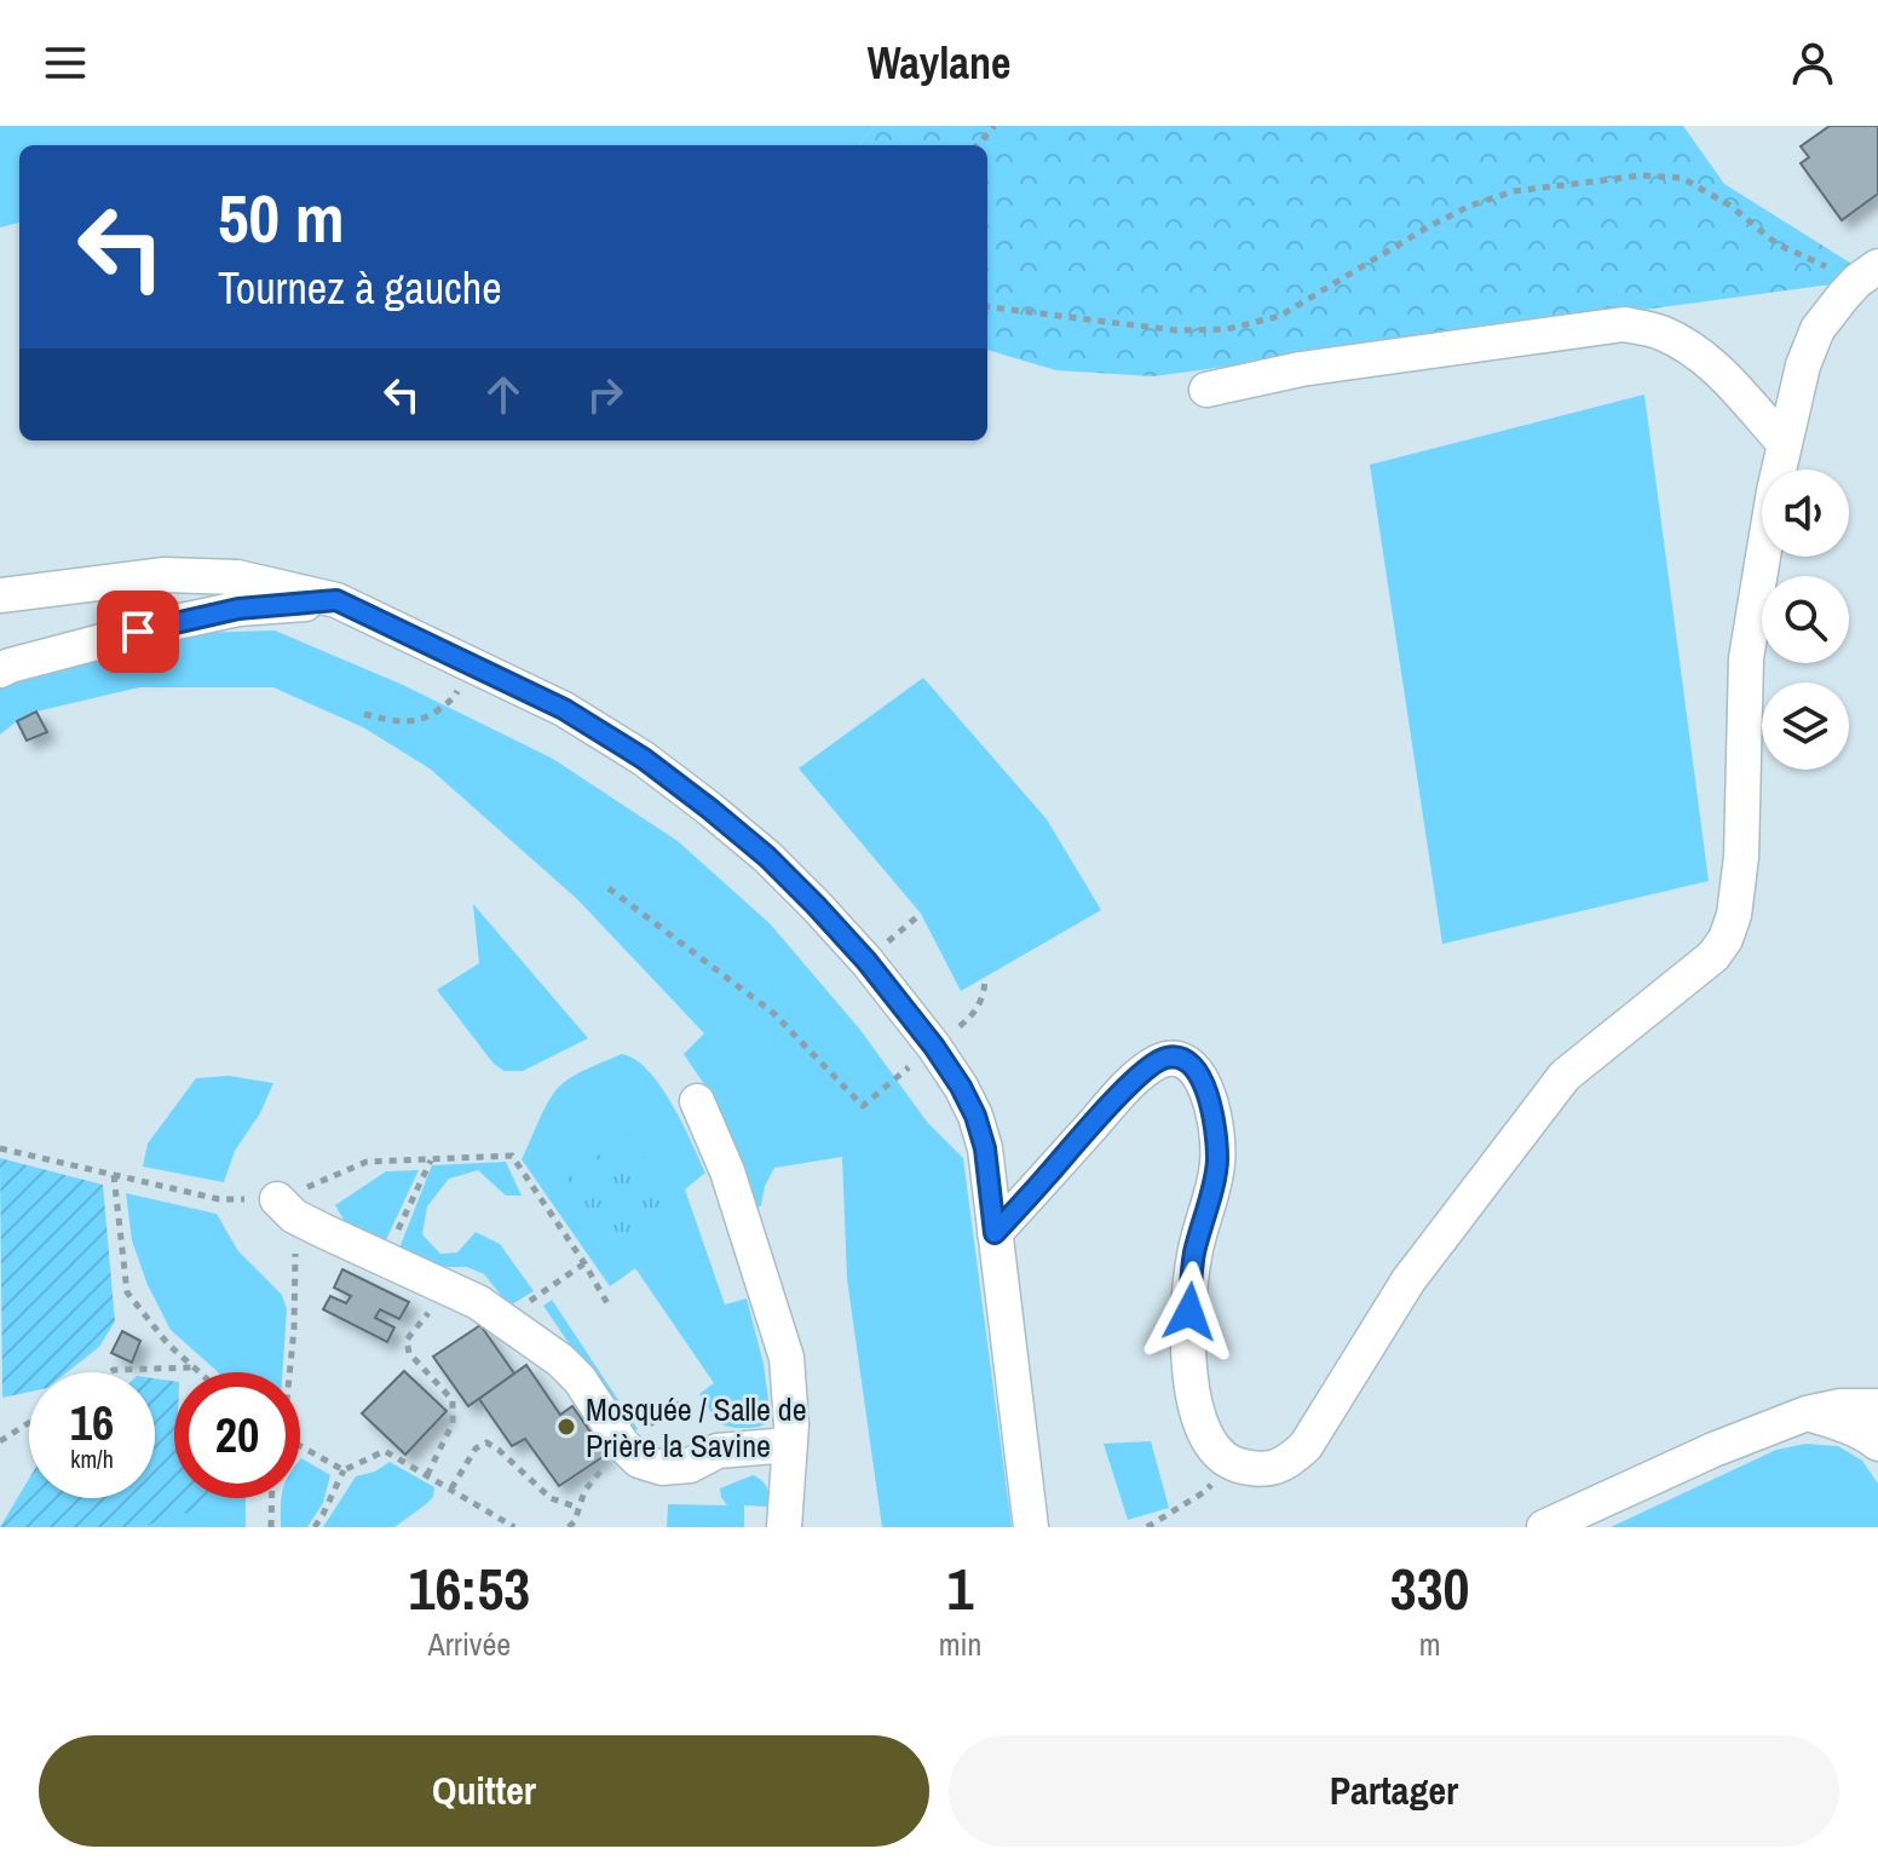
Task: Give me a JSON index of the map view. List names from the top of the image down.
{
  "places": ["Mosquée / Salle de Prière la Savine"],
  "page": {
    "header": "Waylane",
    "turn": ["50 m", "Tournez à gauche"],
    "speed": "16 km/h",
    "limit": "20",
    "eta": [
      "16:53",
      "Arrivée",
      "1",
      "min",
      "330",
      "m"
    ],
    "buttons": ["Quitter", "Partager"]
  }
}
